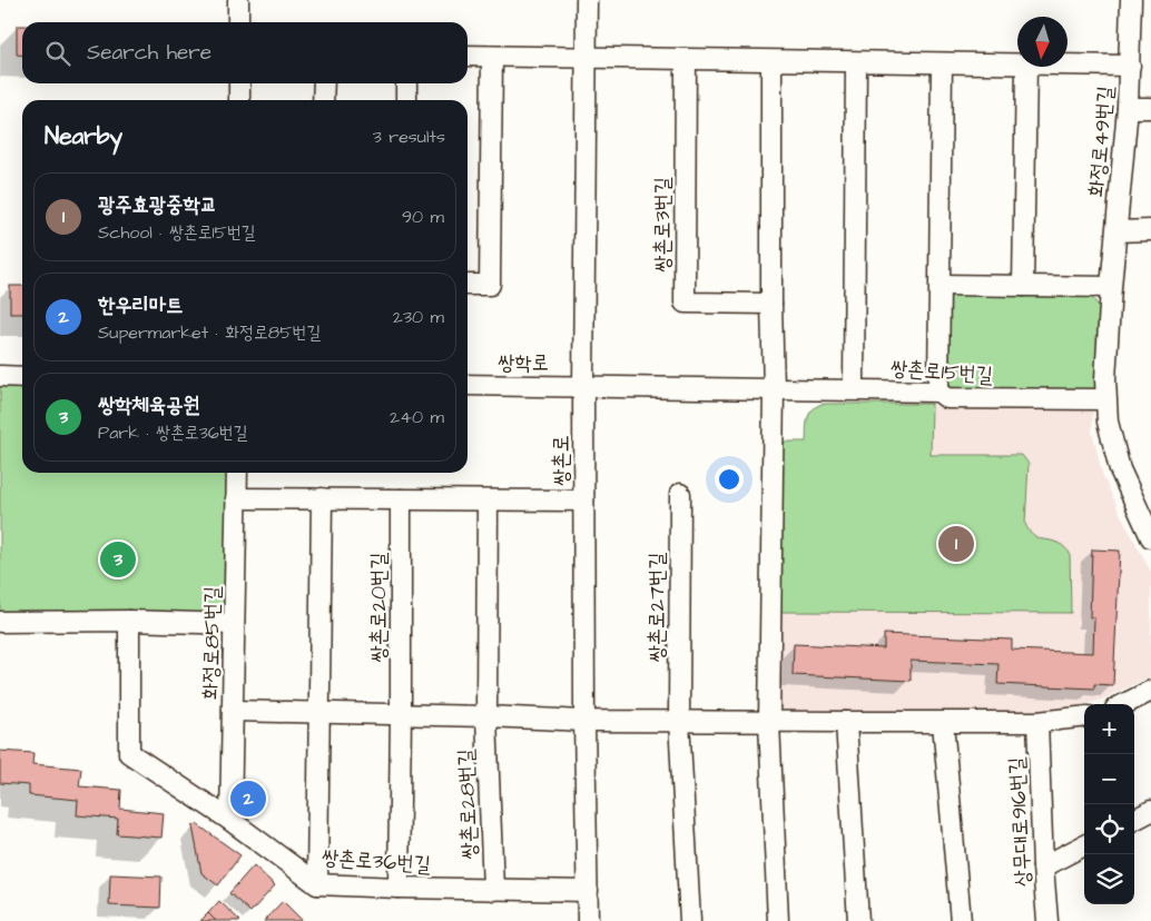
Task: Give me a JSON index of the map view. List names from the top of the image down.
{
  "streets": {
    "street": [
      "화정로49번길",
      "쌍촌로3번길",
      "쌍학로",
      "쌍촌로15번길",
      "쌍촌로",
      "쌍촌로20번길",
      "쌍촌로27번길",
      "화정로85번길",
      "쌍촌로28번길",
      "상무대로916번길",
      "쌍촌로36번길"
    ]
  },
  "crossings": [
    ["화정로49번길", "쌍촌로15번길"],
    ["쌍학로", "쌍촌로15번길"],
    ["쌍학로", "쌍촌로"],
    ["쌍촌로15번길", "쌍촌로"],
    ["쌍촌로", "쌍촌로36번길"],
    ["화정로85번길", "쌍촌로36번길"],
    ["쌍촌로28번길", "쌍촌로36번길"]
  ],
  "north": "bottom",
  "page": {
    "search": "Search here",
    "heading": ["Nearby", "3 results"],
    "list": [
      {
        "mark": "1",
        "name": "광주효광중학교",
        "note": "School · 쌍촌로15번길",
        "value": "90 m"
      },
      {
        "mark": "2",
        "name": "한우리마트",
        "note": "Supermarket · 화정로85번길",
        "value": "230 m"
      },
      {
        "mark": "3",
        "name": "쌍학체육공원",
        "note": "Park · 쌍촌로36번길",
        "value": "240 m"
      }
    ],
    "pins": ["1", "3", "2"],
    "map_buttons": ["+", "−"]
  }
}
